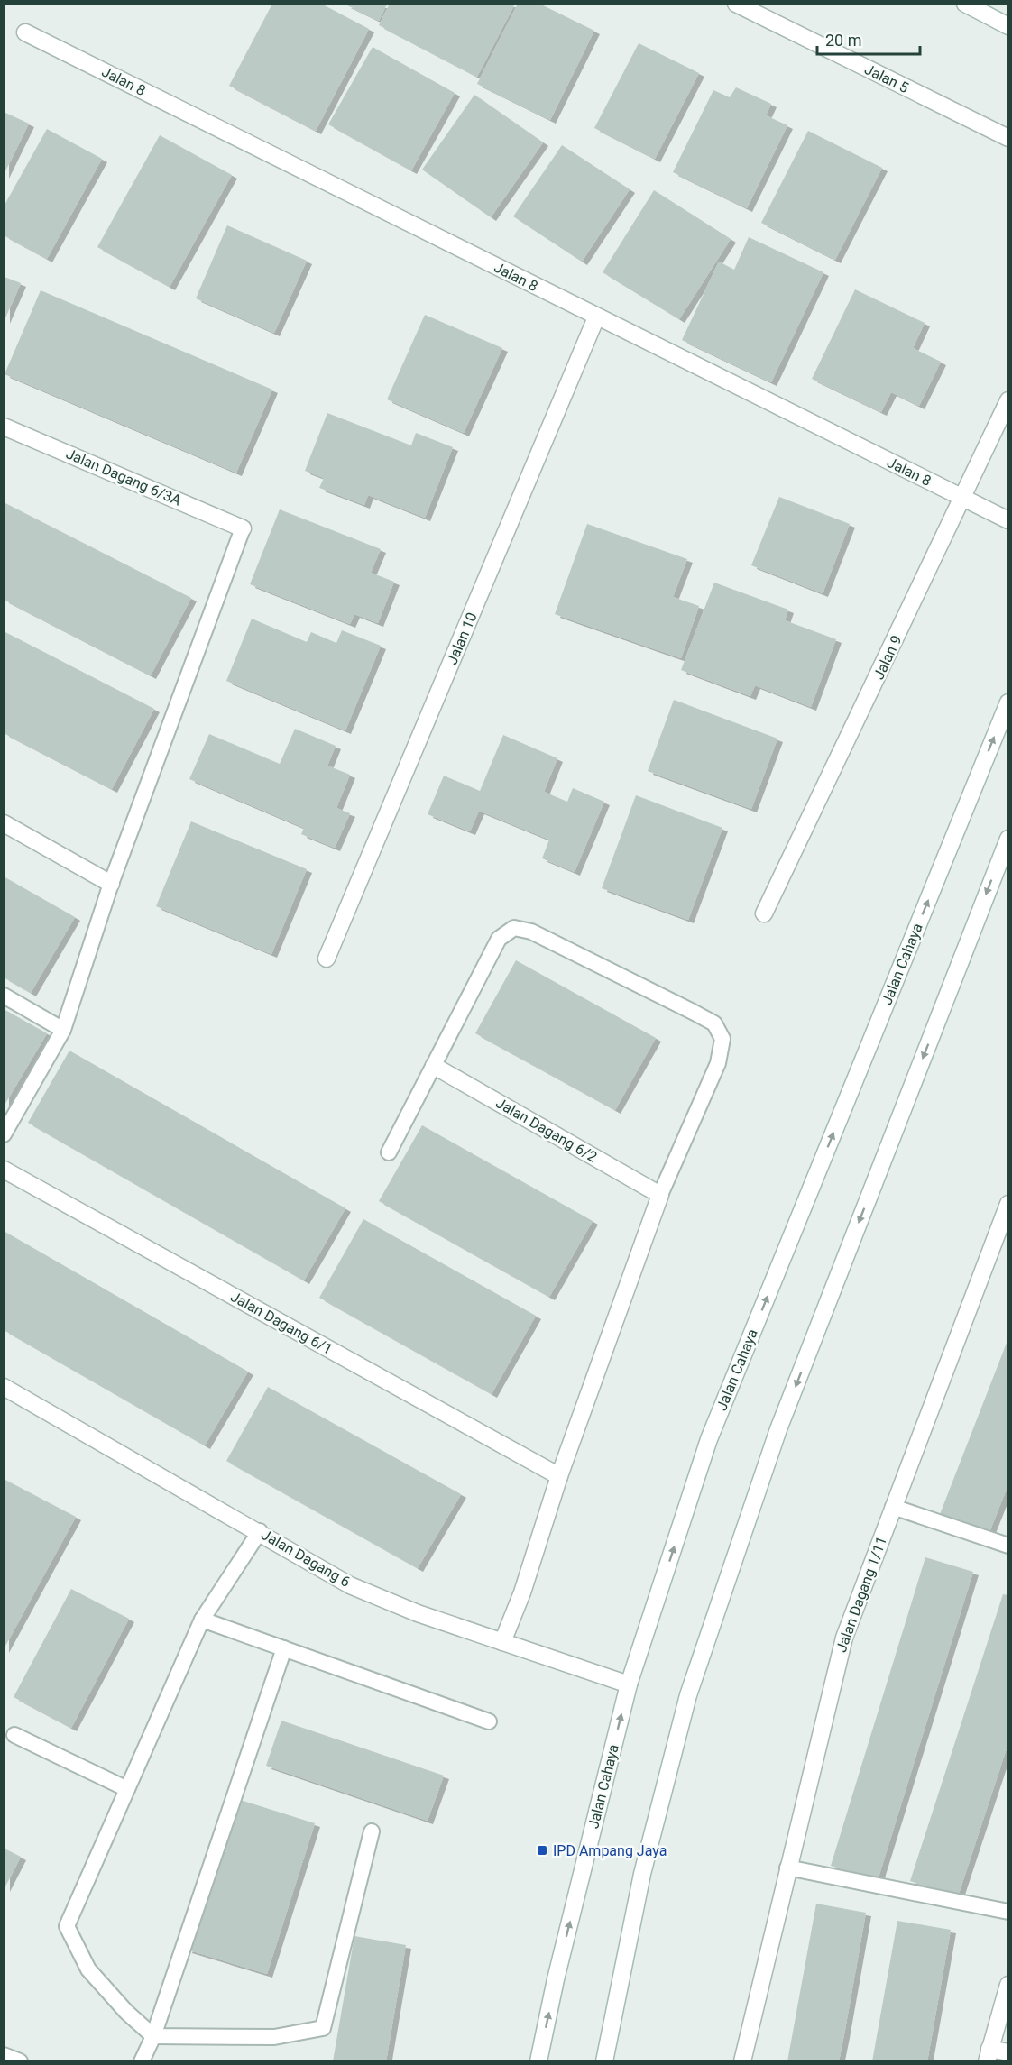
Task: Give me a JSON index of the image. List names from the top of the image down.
{
  "streets": {
    "street": [
      "Jalan 5",
      "Jalan 8",
      "Jalan Dagang 6/3A",
      "Jalan 10",
      "Jalan 9",
      "Jalan Cahaya",
      "Jalan Dagang 6/2",
      "Jalan Dagang 6/1",
      "Jalan Dagang 6",
      "Jalan Dagang 1/11"
    ]
  },
  "crossings": [
    ["Jalan 8", "Jalan 10"],
    ["Jalan 8", "Jalan 9"],
    ["Jalan Cahaya", "Jalan Dagang 6"]
  ],
  "places": {
    "transit": ["IPD Ampang Jaya"]
  },
  "scale_bar": "20 m"
}
